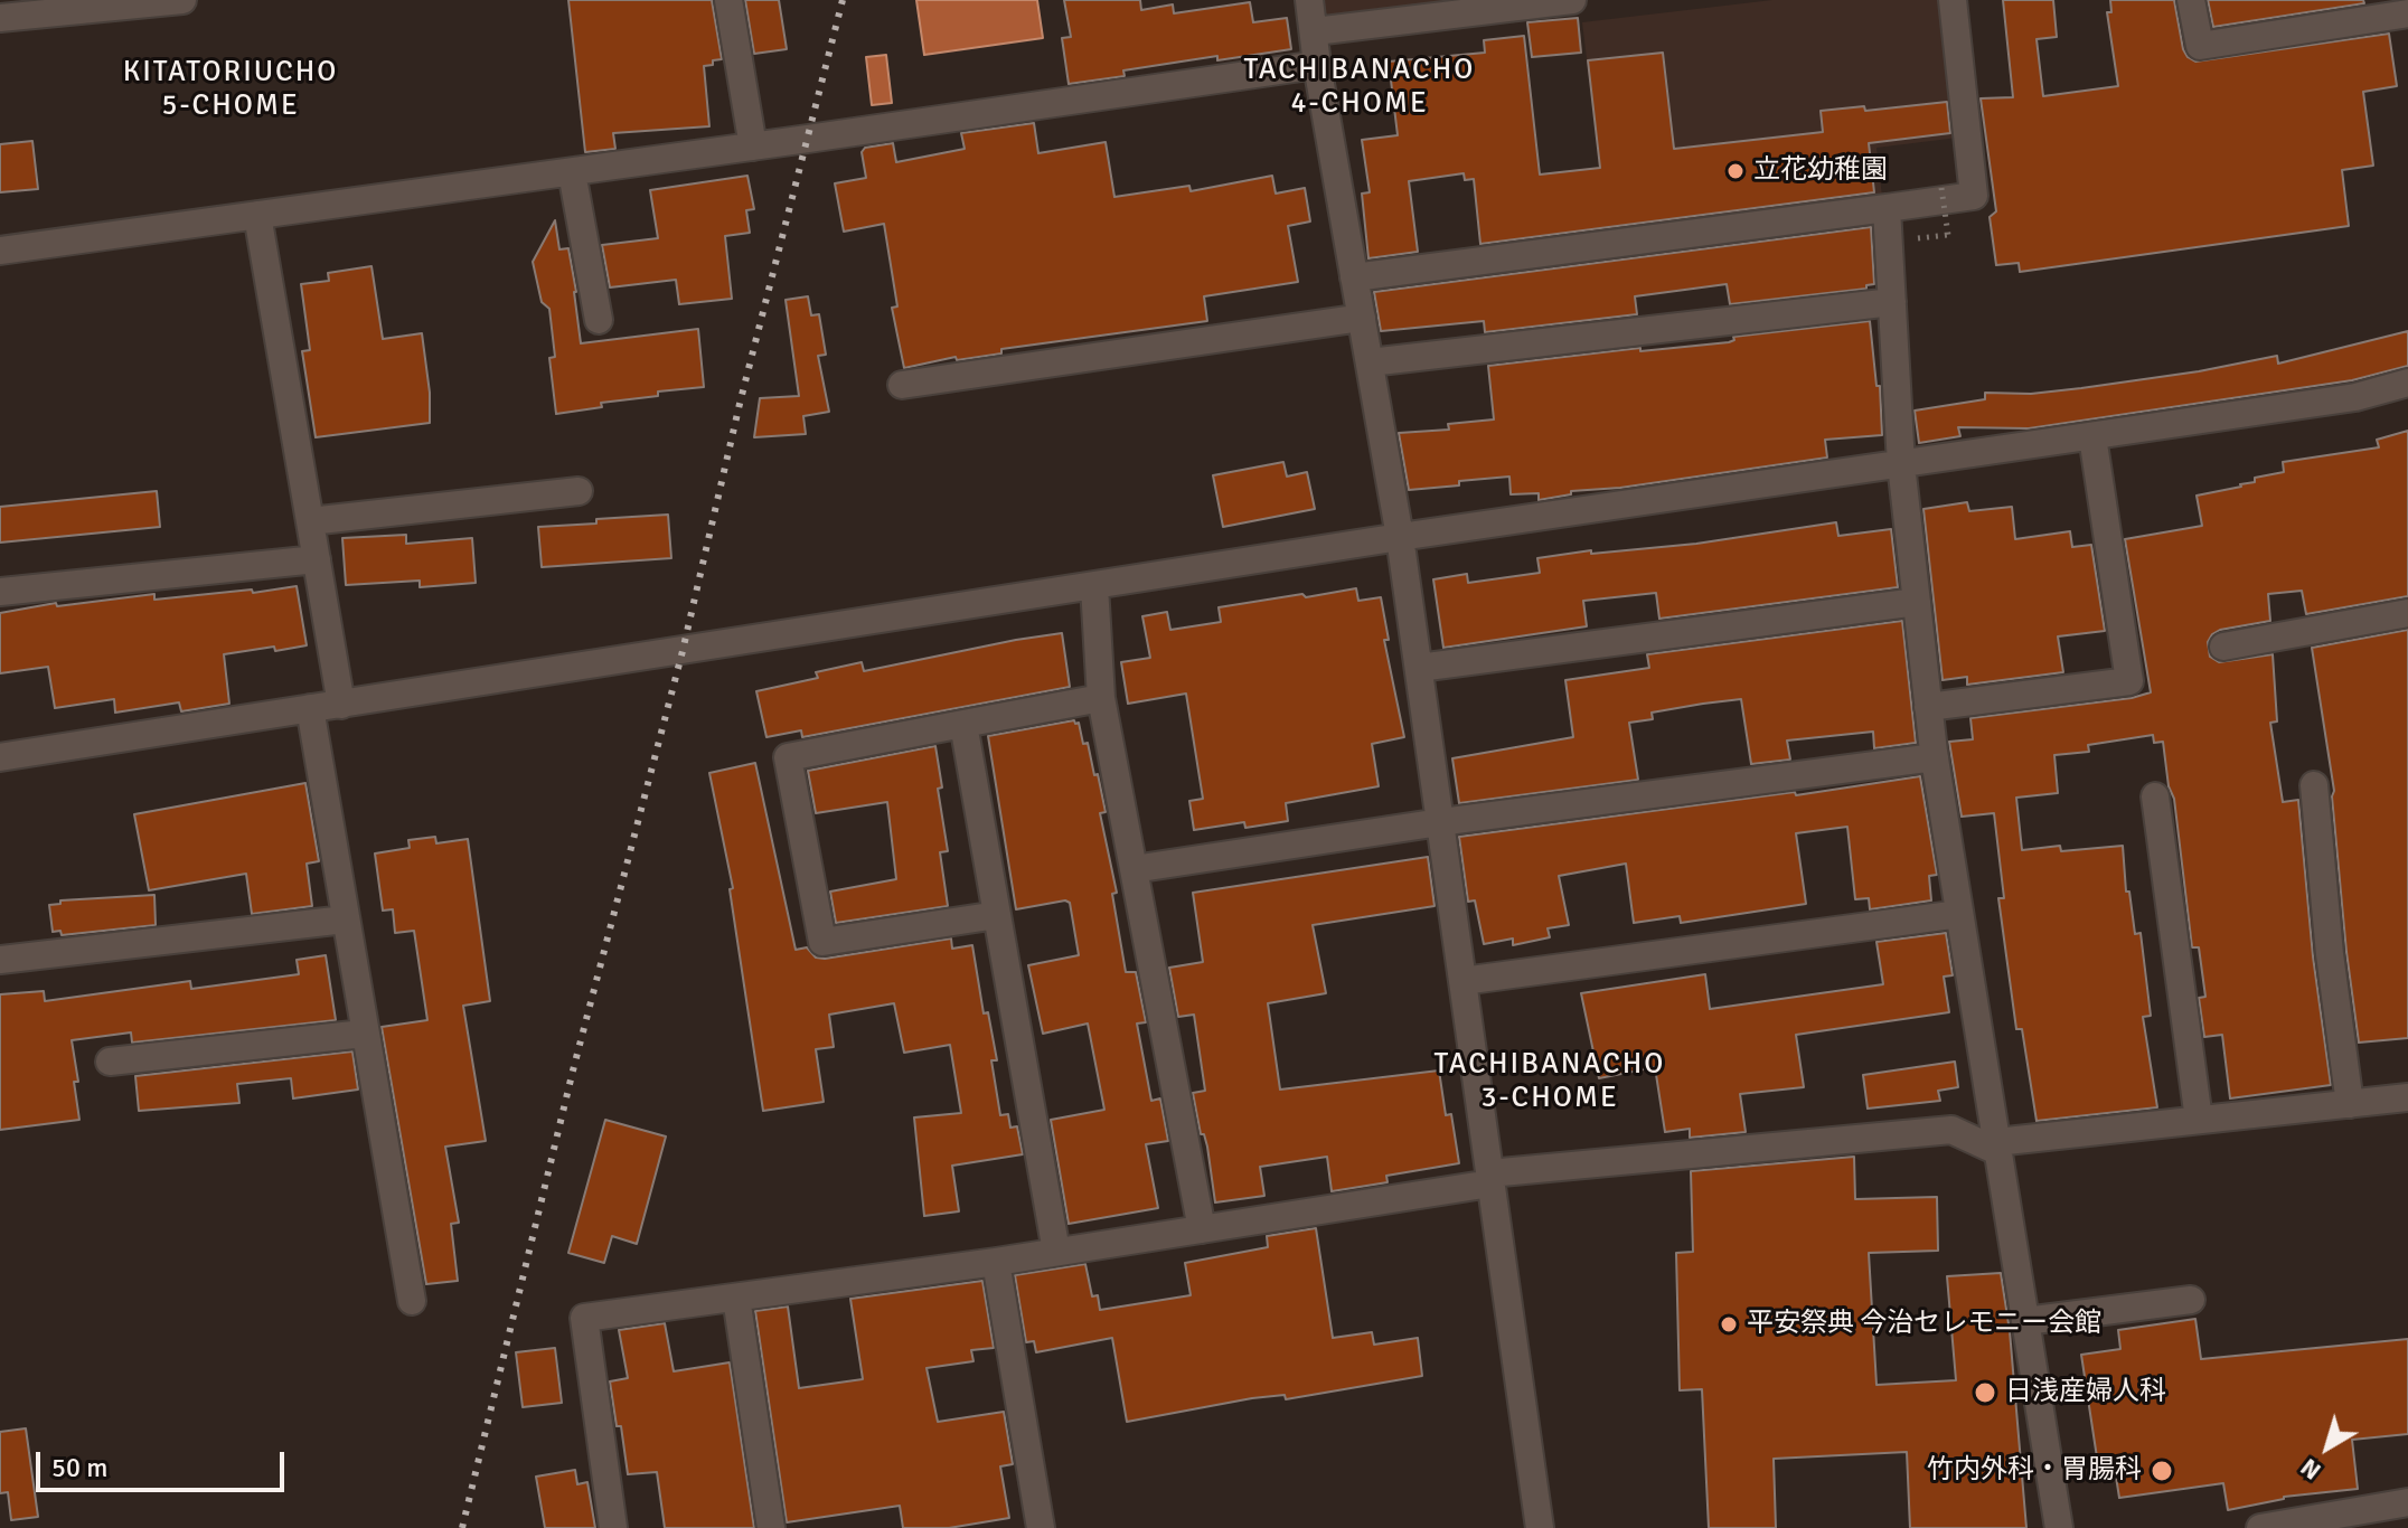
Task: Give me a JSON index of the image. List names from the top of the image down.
{
  "districts": ["TACHIBANACHO 4-CHOME", "KITATORIUCHO 5-CHOME", "TACHIBANACHO 3-CHOME"],
  "places": [
    "立花幼稚園",
    "平安祭典 今治セレモニー会館",
    "日浅産婦人科",
    "竹内外科・胃腸科"
  ],
  "scale_bar": "50 m",
  "north": "bottom left"
}
